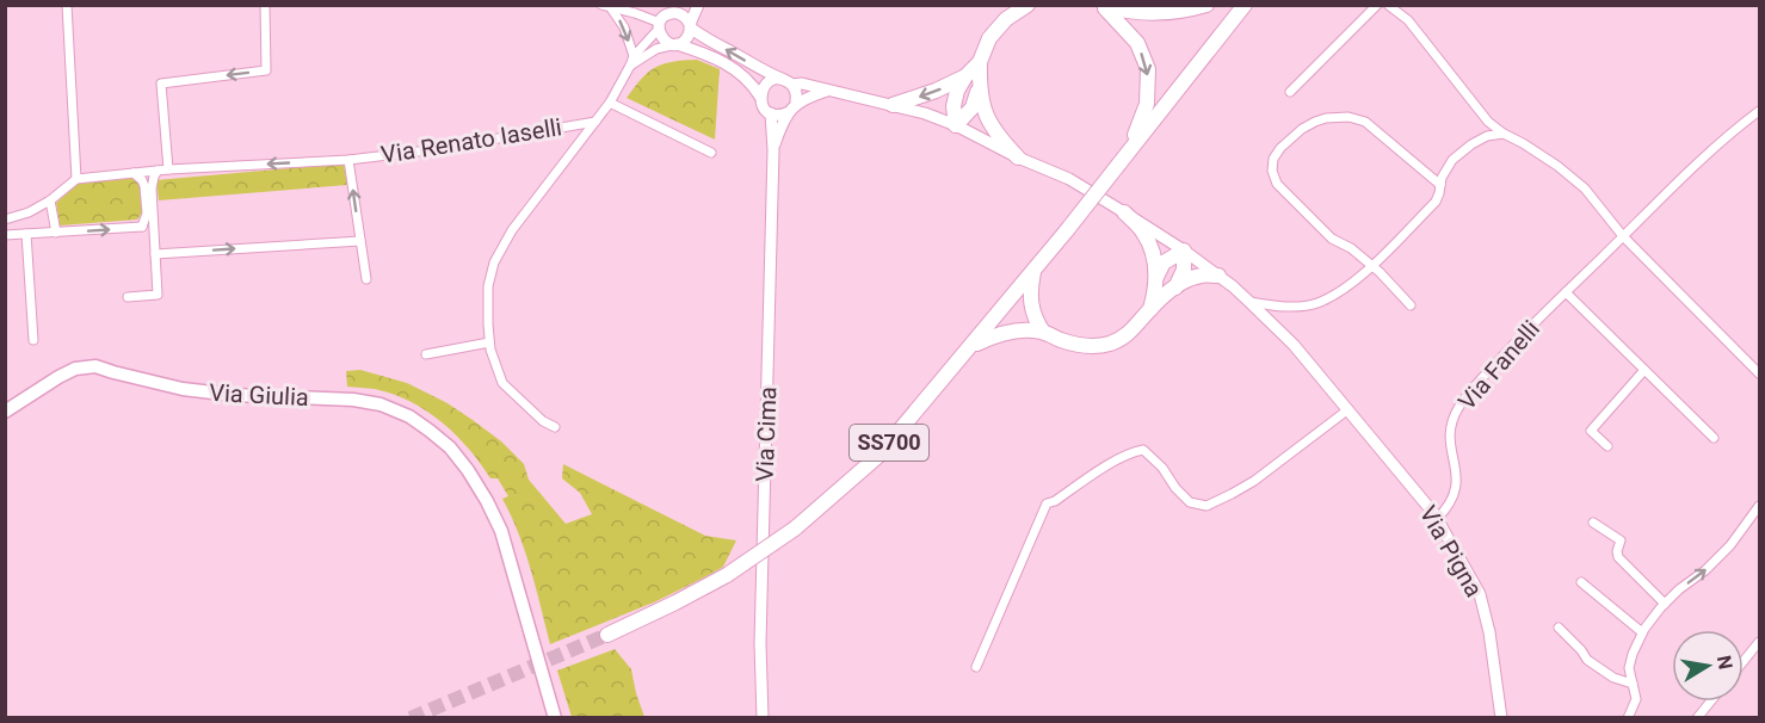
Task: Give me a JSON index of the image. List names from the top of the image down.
{
  "streets": {
    "highway": ["SS700"],
    "main road": ["Via Giulia"],
    "street": [
      "Via Renato Iaselli",
      "Via Fanelli",
      "Via Cima",
      "Via Pigna"
    ]
  },
  "crossings": [
    ["Via Fanelli", "Via Pigna"],
    ["Via Cima", "Via Pigna"]
  ],
  "north": "right"
}
